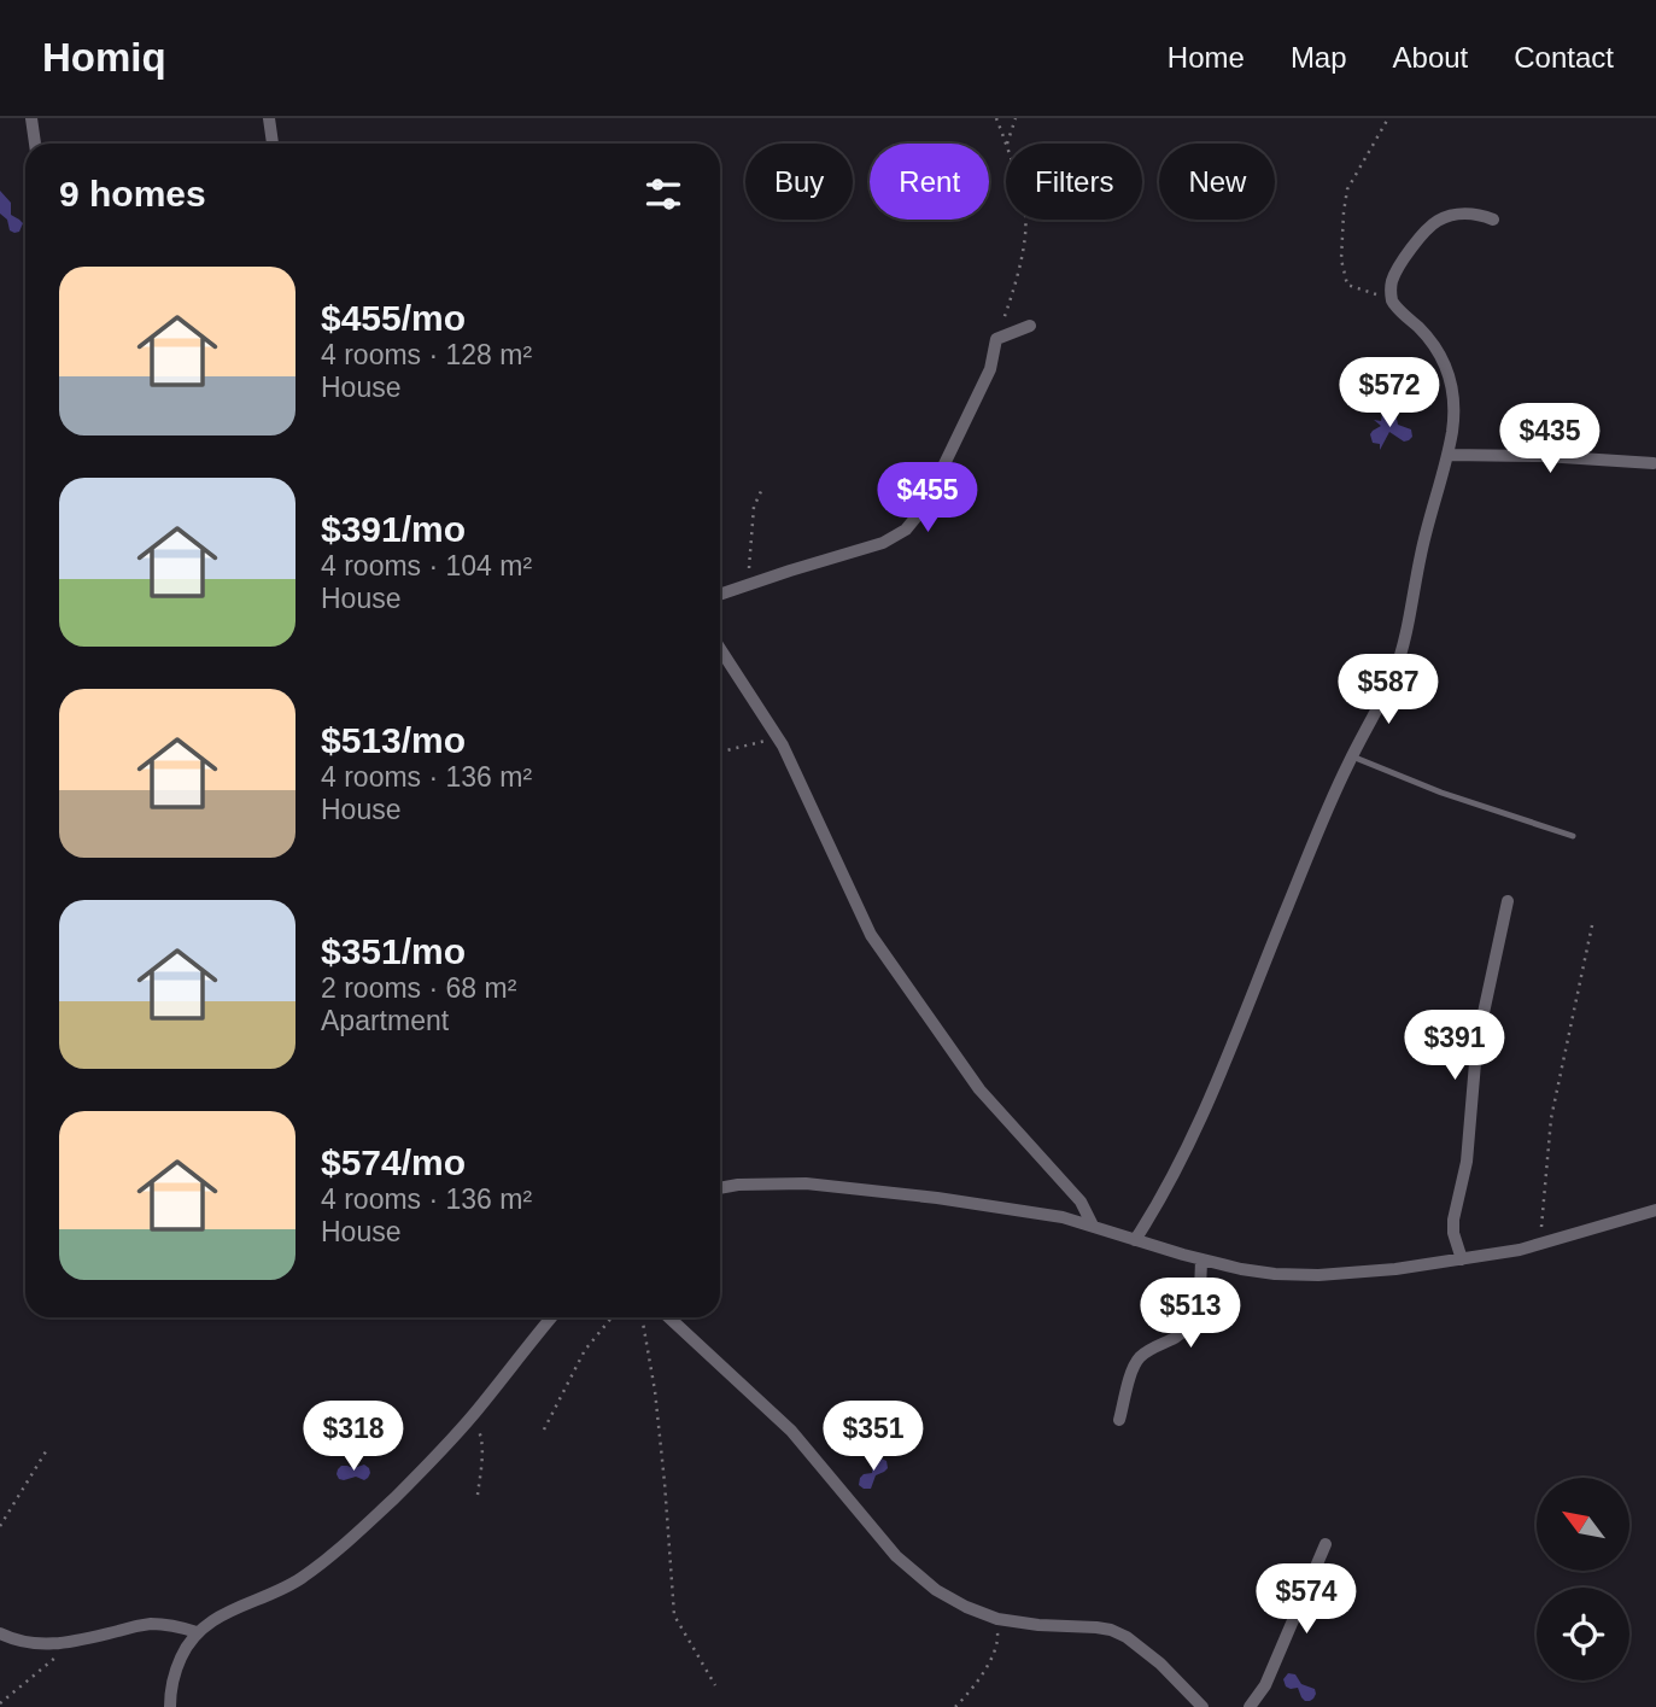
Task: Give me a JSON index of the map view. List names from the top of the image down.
{
  "north": "top left",
  "page": {
    "header": "Homiq",
    "nav": [
      "Home",
      "Map",
      "About",
      "Contact"
    ],
    "chip": [
      "Buy",
      "Rent",
      "Filters",
      "New"
    ],
    "heading": "9 homes",
    "list": [
      {
        "name": "$455/mo",
        "note": "4 rooms · 128 m² · House"
      },
      {
        "name": "$391/mo",
        "note": "4 rooms · 104 m² · House"
      },
      {
        "name": "$513/mo",
        "note": "4 rooms · 136 m² · House"
      },
      {
        "name": "$351/mo",
        "note": "2 rooms · 68 m² · Apartment"
      },
      {
        "name": "$574/mo",
        "note": "4 rooms · 136 m² · House"
      }
    ],
    "price": [
      "$572",
      "$435",
      "$455",
      "$587",
      "$391",
      "$513",
      "$318",
      "$351",
      "$574"
    ]
  }
}
